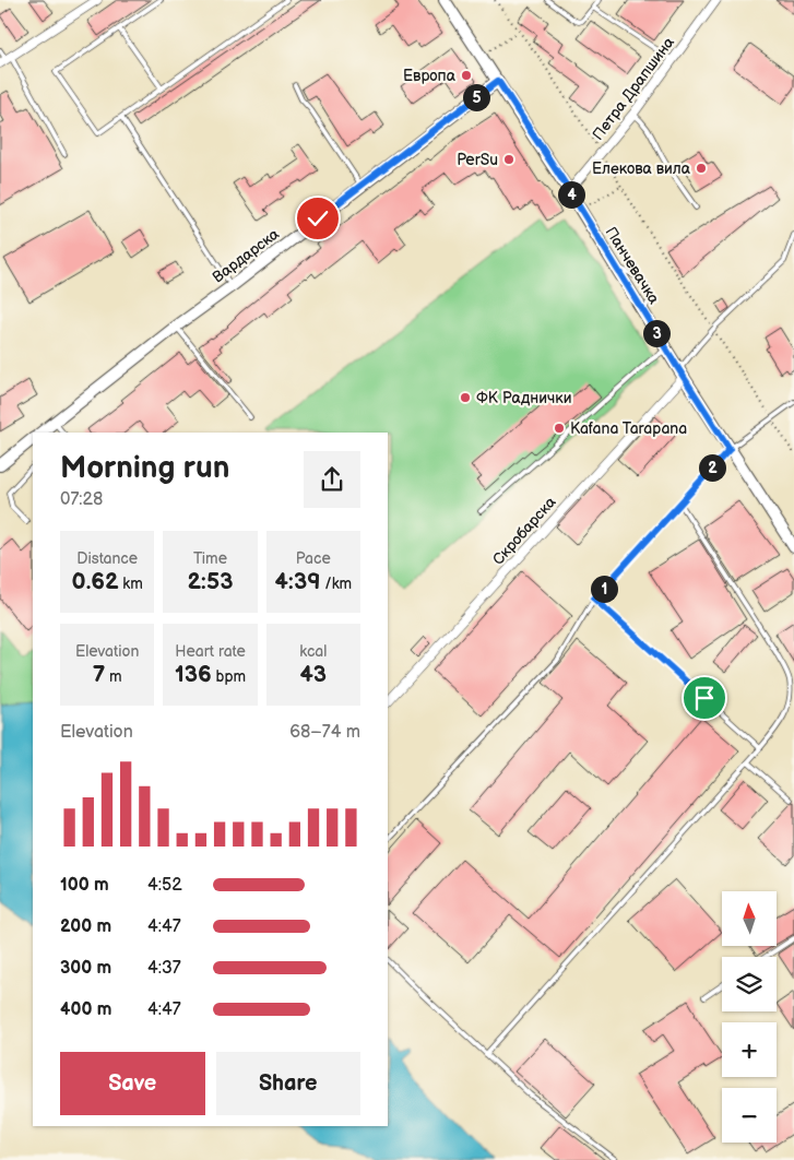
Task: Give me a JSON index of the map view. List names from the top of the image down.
{
  "streets": {
    "street": [
      "Петра Драпшина",
      "Вардарска",
      "Панчевачка",
      "Скробарска"
    ]
  },
  "crossings": [
    ["Петра Драпшина", "Панчевачка"],
    ["Вардарска", "Панчевачка"],
    ["Панчевачка", "Скробарска"]
  ],
  "places": [
    "Европа",
    "PerSu",
    "Елекова вила",
    "ФК Раднички",
    "Kafana Tarapana"
  ],
  "north": "top",
  "page": {
    "pins": [
      "5",
      "4",
      "3",
      "2",
      "1"
    ],
    "heading": ["Morning run", "07:28"],
    "stats": [
      ["Distance", "0.62 km"],
      ["Time", "2:53"],
      ["Pace", "4:39 /km"],
      ["Elevation", "7 m"],
      ["Heart rate", "136 bpm"],
      ["kcal", "43"]
    ],
    "chart": ["Elevation", "68–74 m"],
    "list": [
      {
        "name": "100 m",
        "note": "4:52"
      },
      {
        "name": "200 m",
        "note": "4:47"
      },
      {
        "name": "300 m",
        "note": "4:37"
      },
      {
        "name": "400 m",
        "note": "4:47"
      }
    ],
    "map_buttons": ["+", "−"],
    "buttons": ["Save", "Share"]
  }
}
